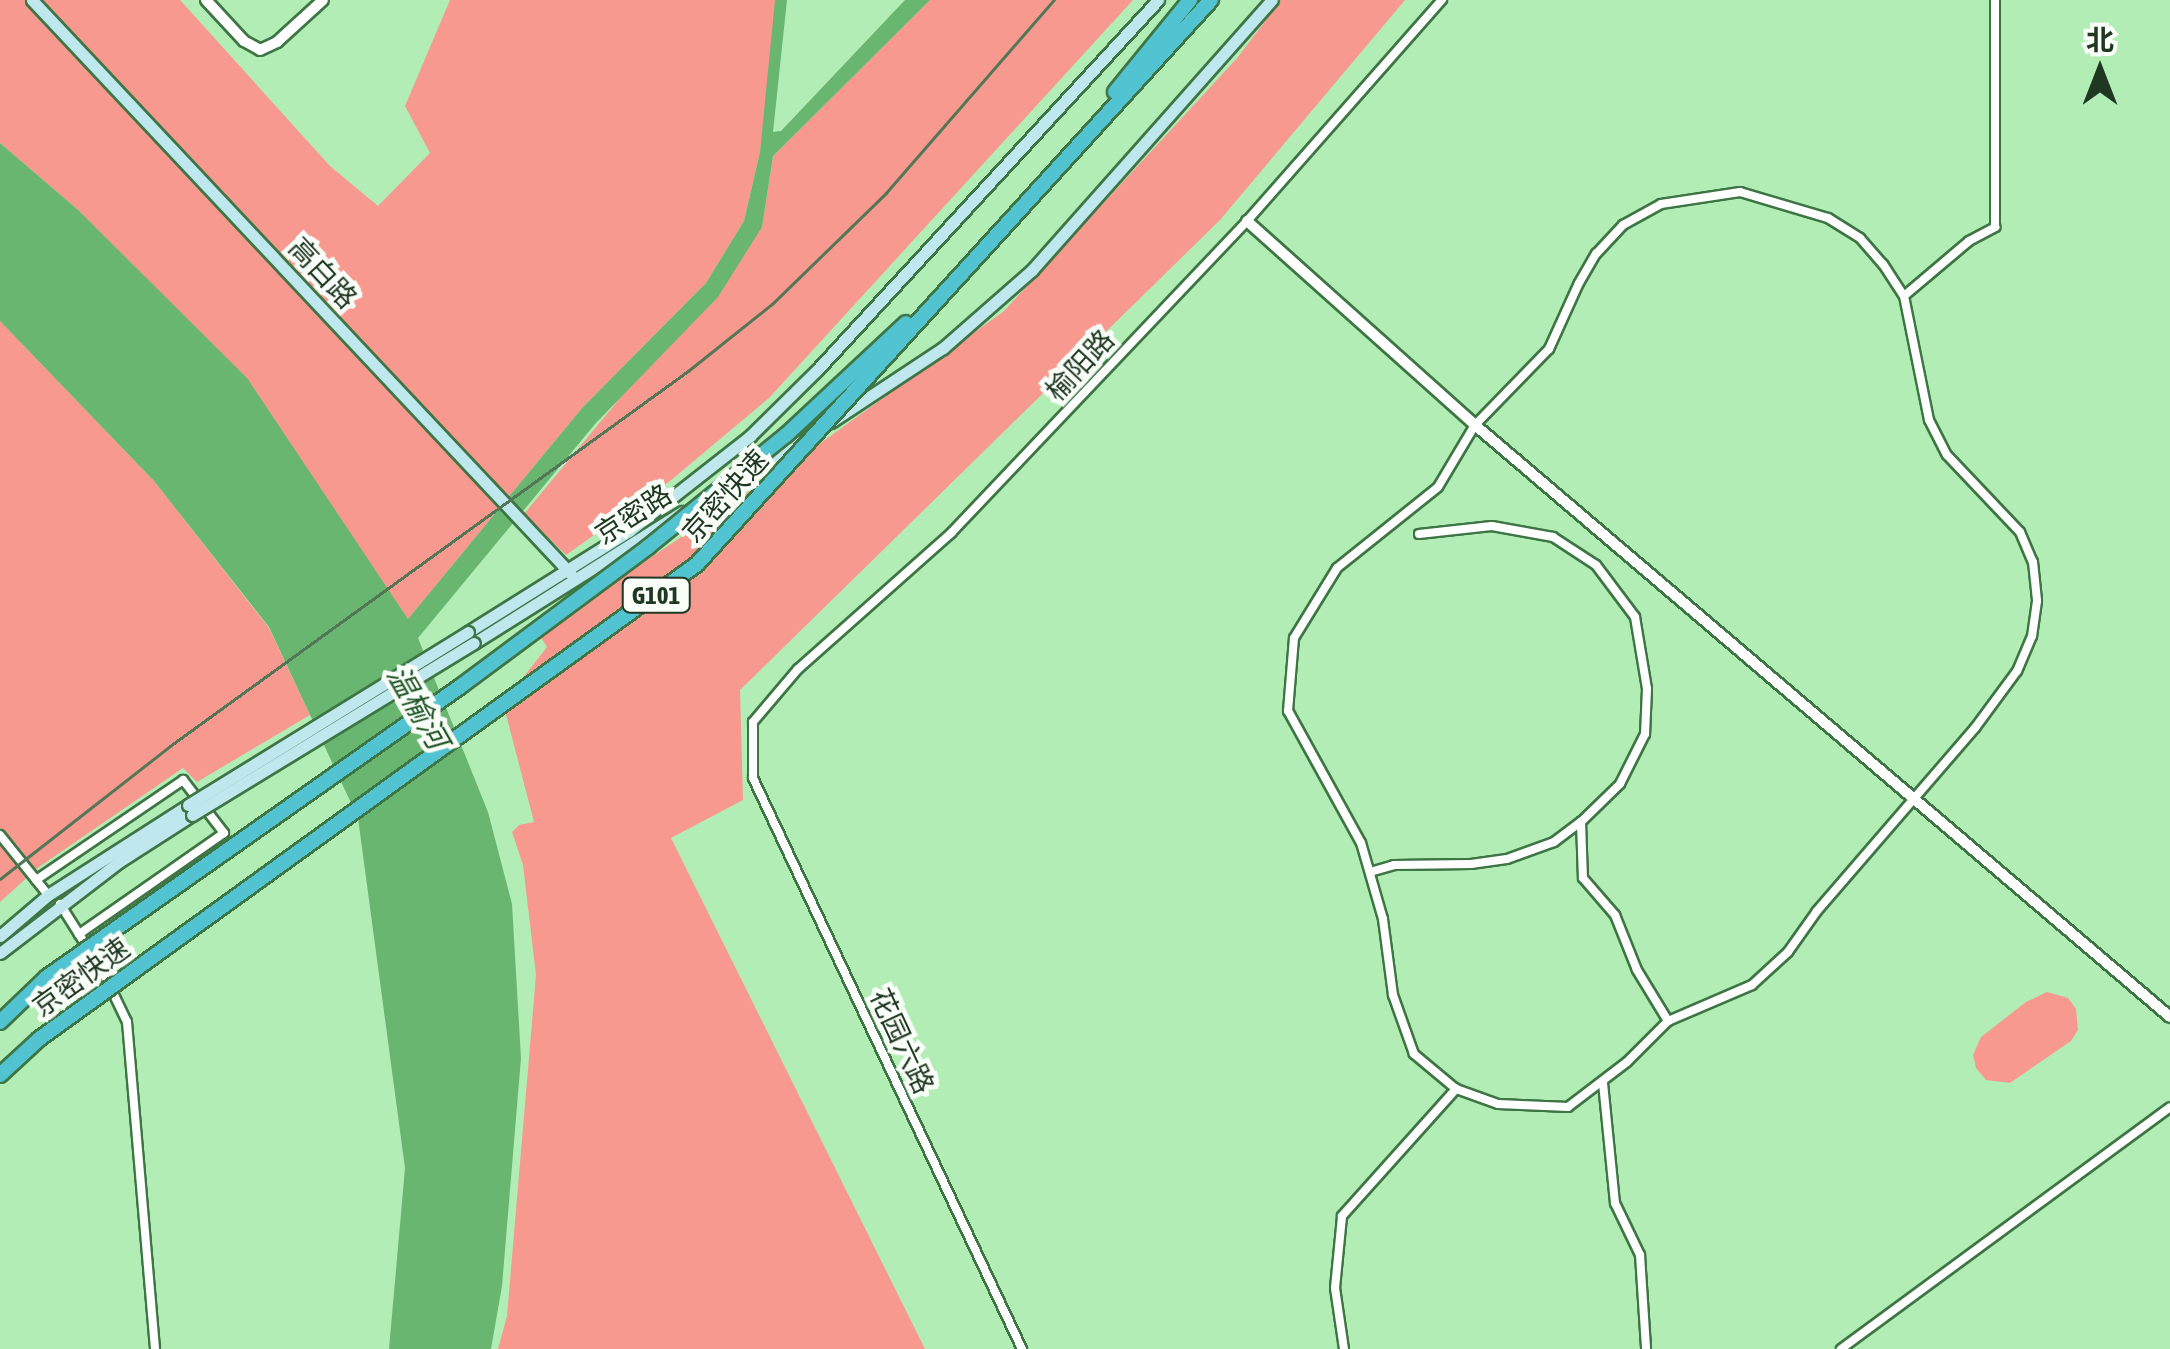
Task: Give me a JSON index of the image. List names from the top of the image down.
{
  "streets": {
    "highway": ["京密快速", "G101"],
    "main road": ["高白路", "京密路"],
    "street": ["榆阳路", "花园六路"]
  },
  "crossings": [
    ["高白路", "京密路"],
    ["榆阳路", "花园六路"]
  ],
  "water": ["温榆河"],
  "north": "top"
}
